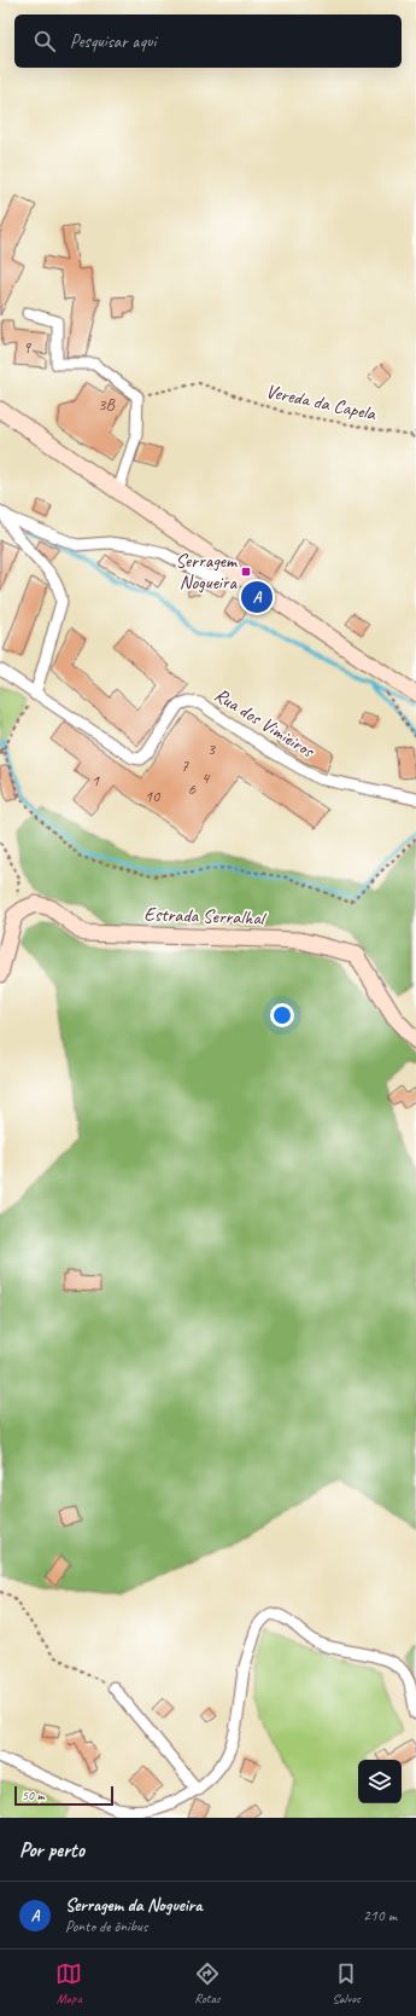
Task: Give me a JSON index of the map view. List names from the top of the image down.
{
  "streets": {
    "street": ["Rua dos Vimieiros", "Estrada Serralhal"],
    "path": ["Vereda da Capela"]
  },
  "places": {
    "transit": ["Serragem Nogueira"]
  },
  "house_numbers": [
    "9",
    "3B",
    "3",
    "7",
    "4",
    "1",
    "6",
    "10"
  ],
  "scale_bar": "50 m",
  "page": {
    "search": "Pesquisar aqui",
    "pins": "A",
    "scale": "50 m",
    "heading": "Por perto",
    "list": [
      {
        "mark": "A",
        "name": "Serragem da Nogueira",
        "note": "Ponto de ônibus",
        "value": "210 m"
      }
    ],
    "nav": ["Mapa", "Rotas", "Salvos"]
  }
}
